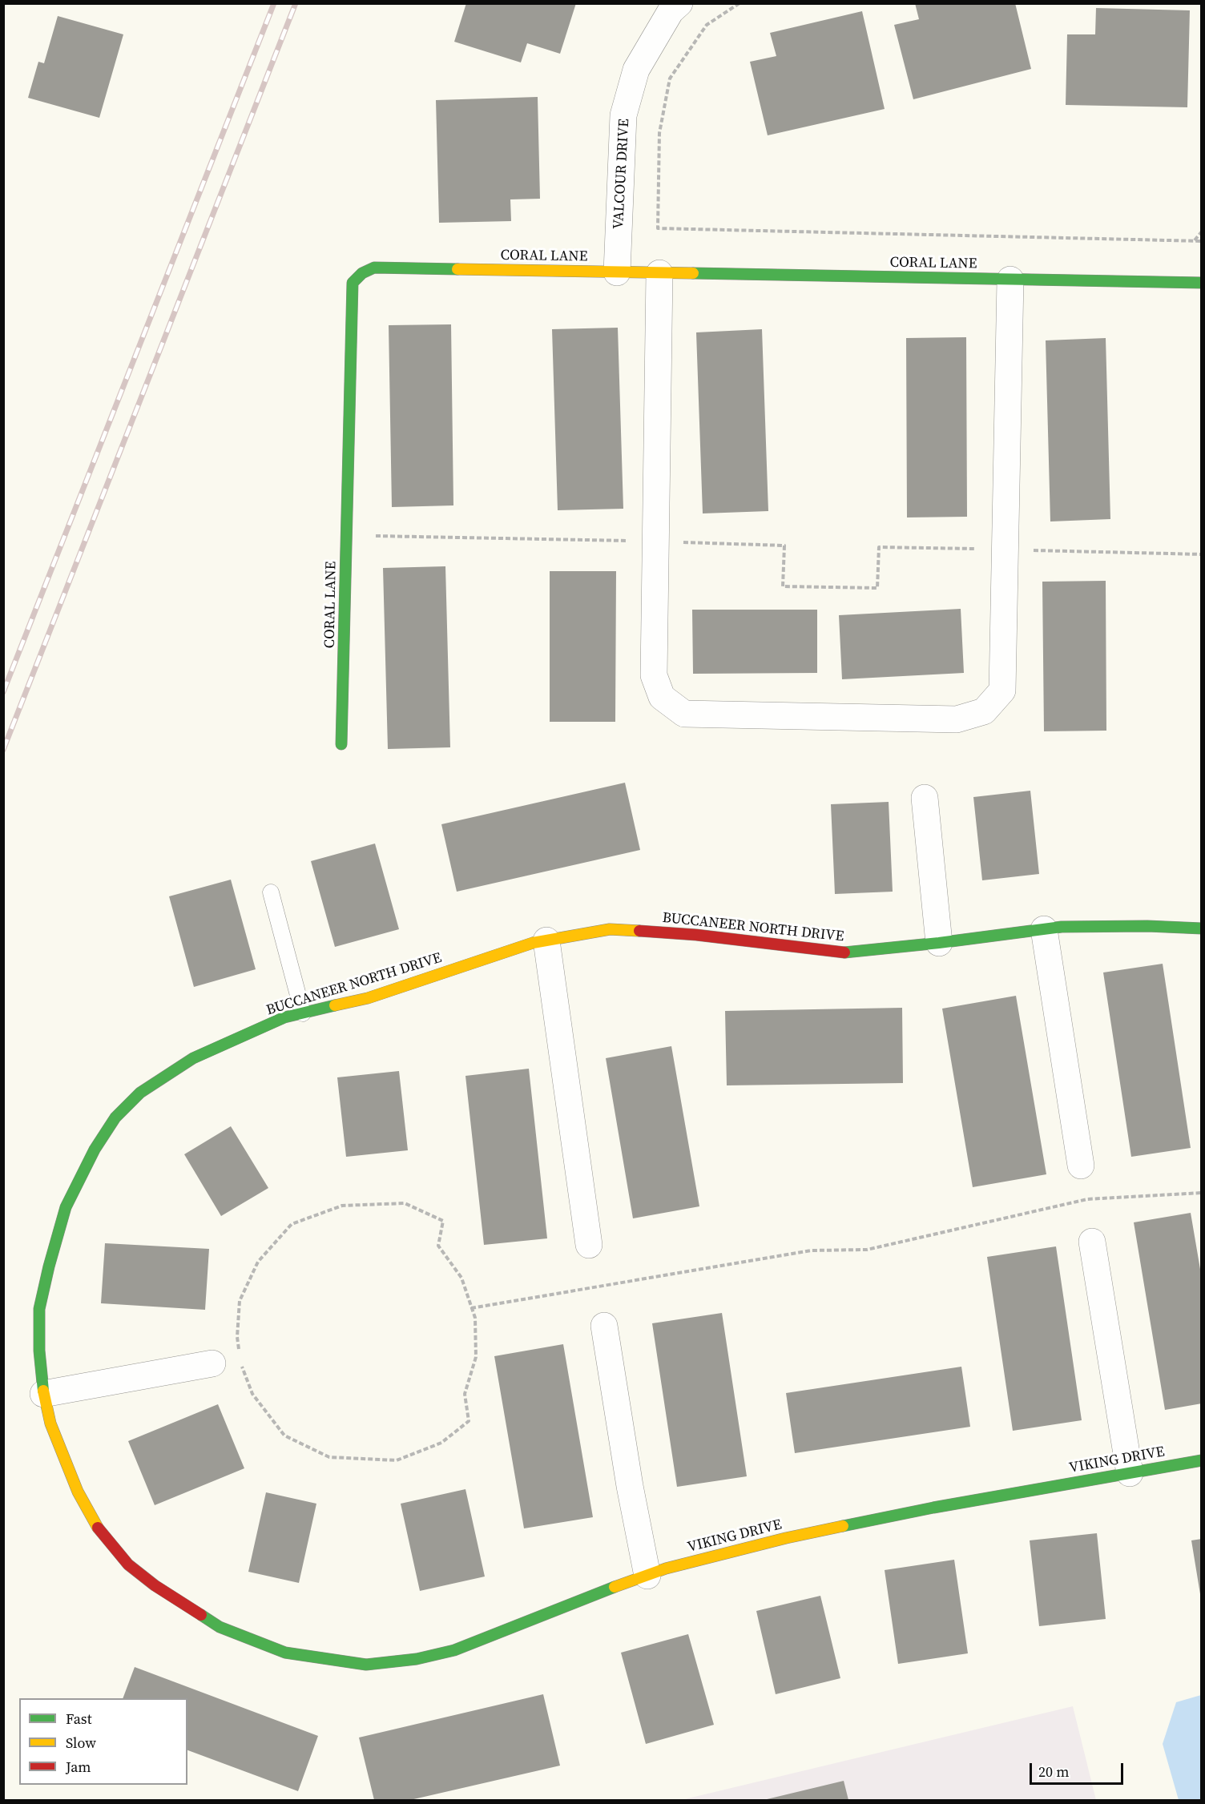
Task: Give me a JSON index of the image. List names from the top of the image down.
{
  "streets": {
    "street": [
      "VALCOUR DRIVE",
      "CORAL LANE",
      "BUCCANEER NORTH DRIVE",
      "VIKING DRIVE"
    ]
  },
  "crossings": [
    ["VALCOUR DRIVE", "CORAL LANE"],
    ["BUCCANEER NORTH DRIVE", "VIKING DRIVE"]
  ],
  "legend": ["Fast", "Slow", "Jam"],
  "scale_bar": "20 m"
}
